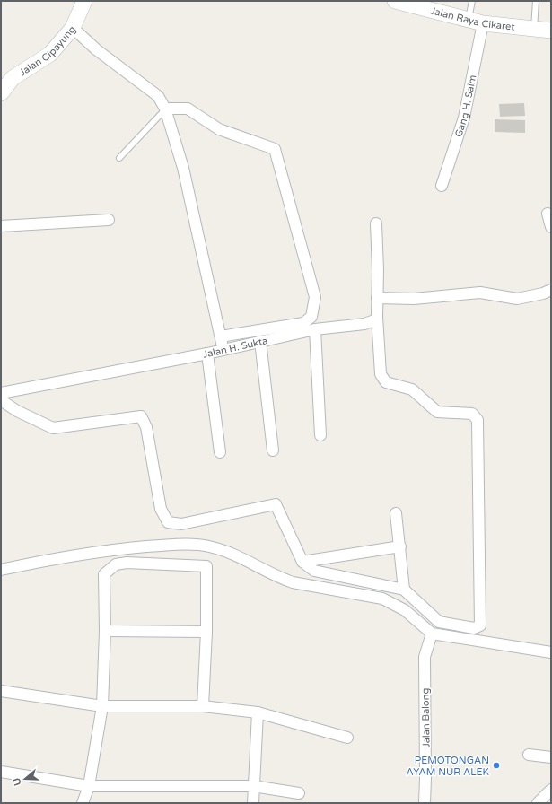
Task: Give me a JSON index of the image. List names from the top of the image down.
{
  "streets": {
    "main road": ["Jalan Raya Cikaret", "Jalan Cipayung"],
    "street": ["Gang H. Saim", "Jalan H. Sukta", "Jalan Balong"]
  },
  "crossings": [
    ["Jalan Raya Cikaret", "Gang H. Saim"]
  ],
  "places": ["PEMOTONGAN AYAM NUR ALEK"],
  "north": "left"
}
